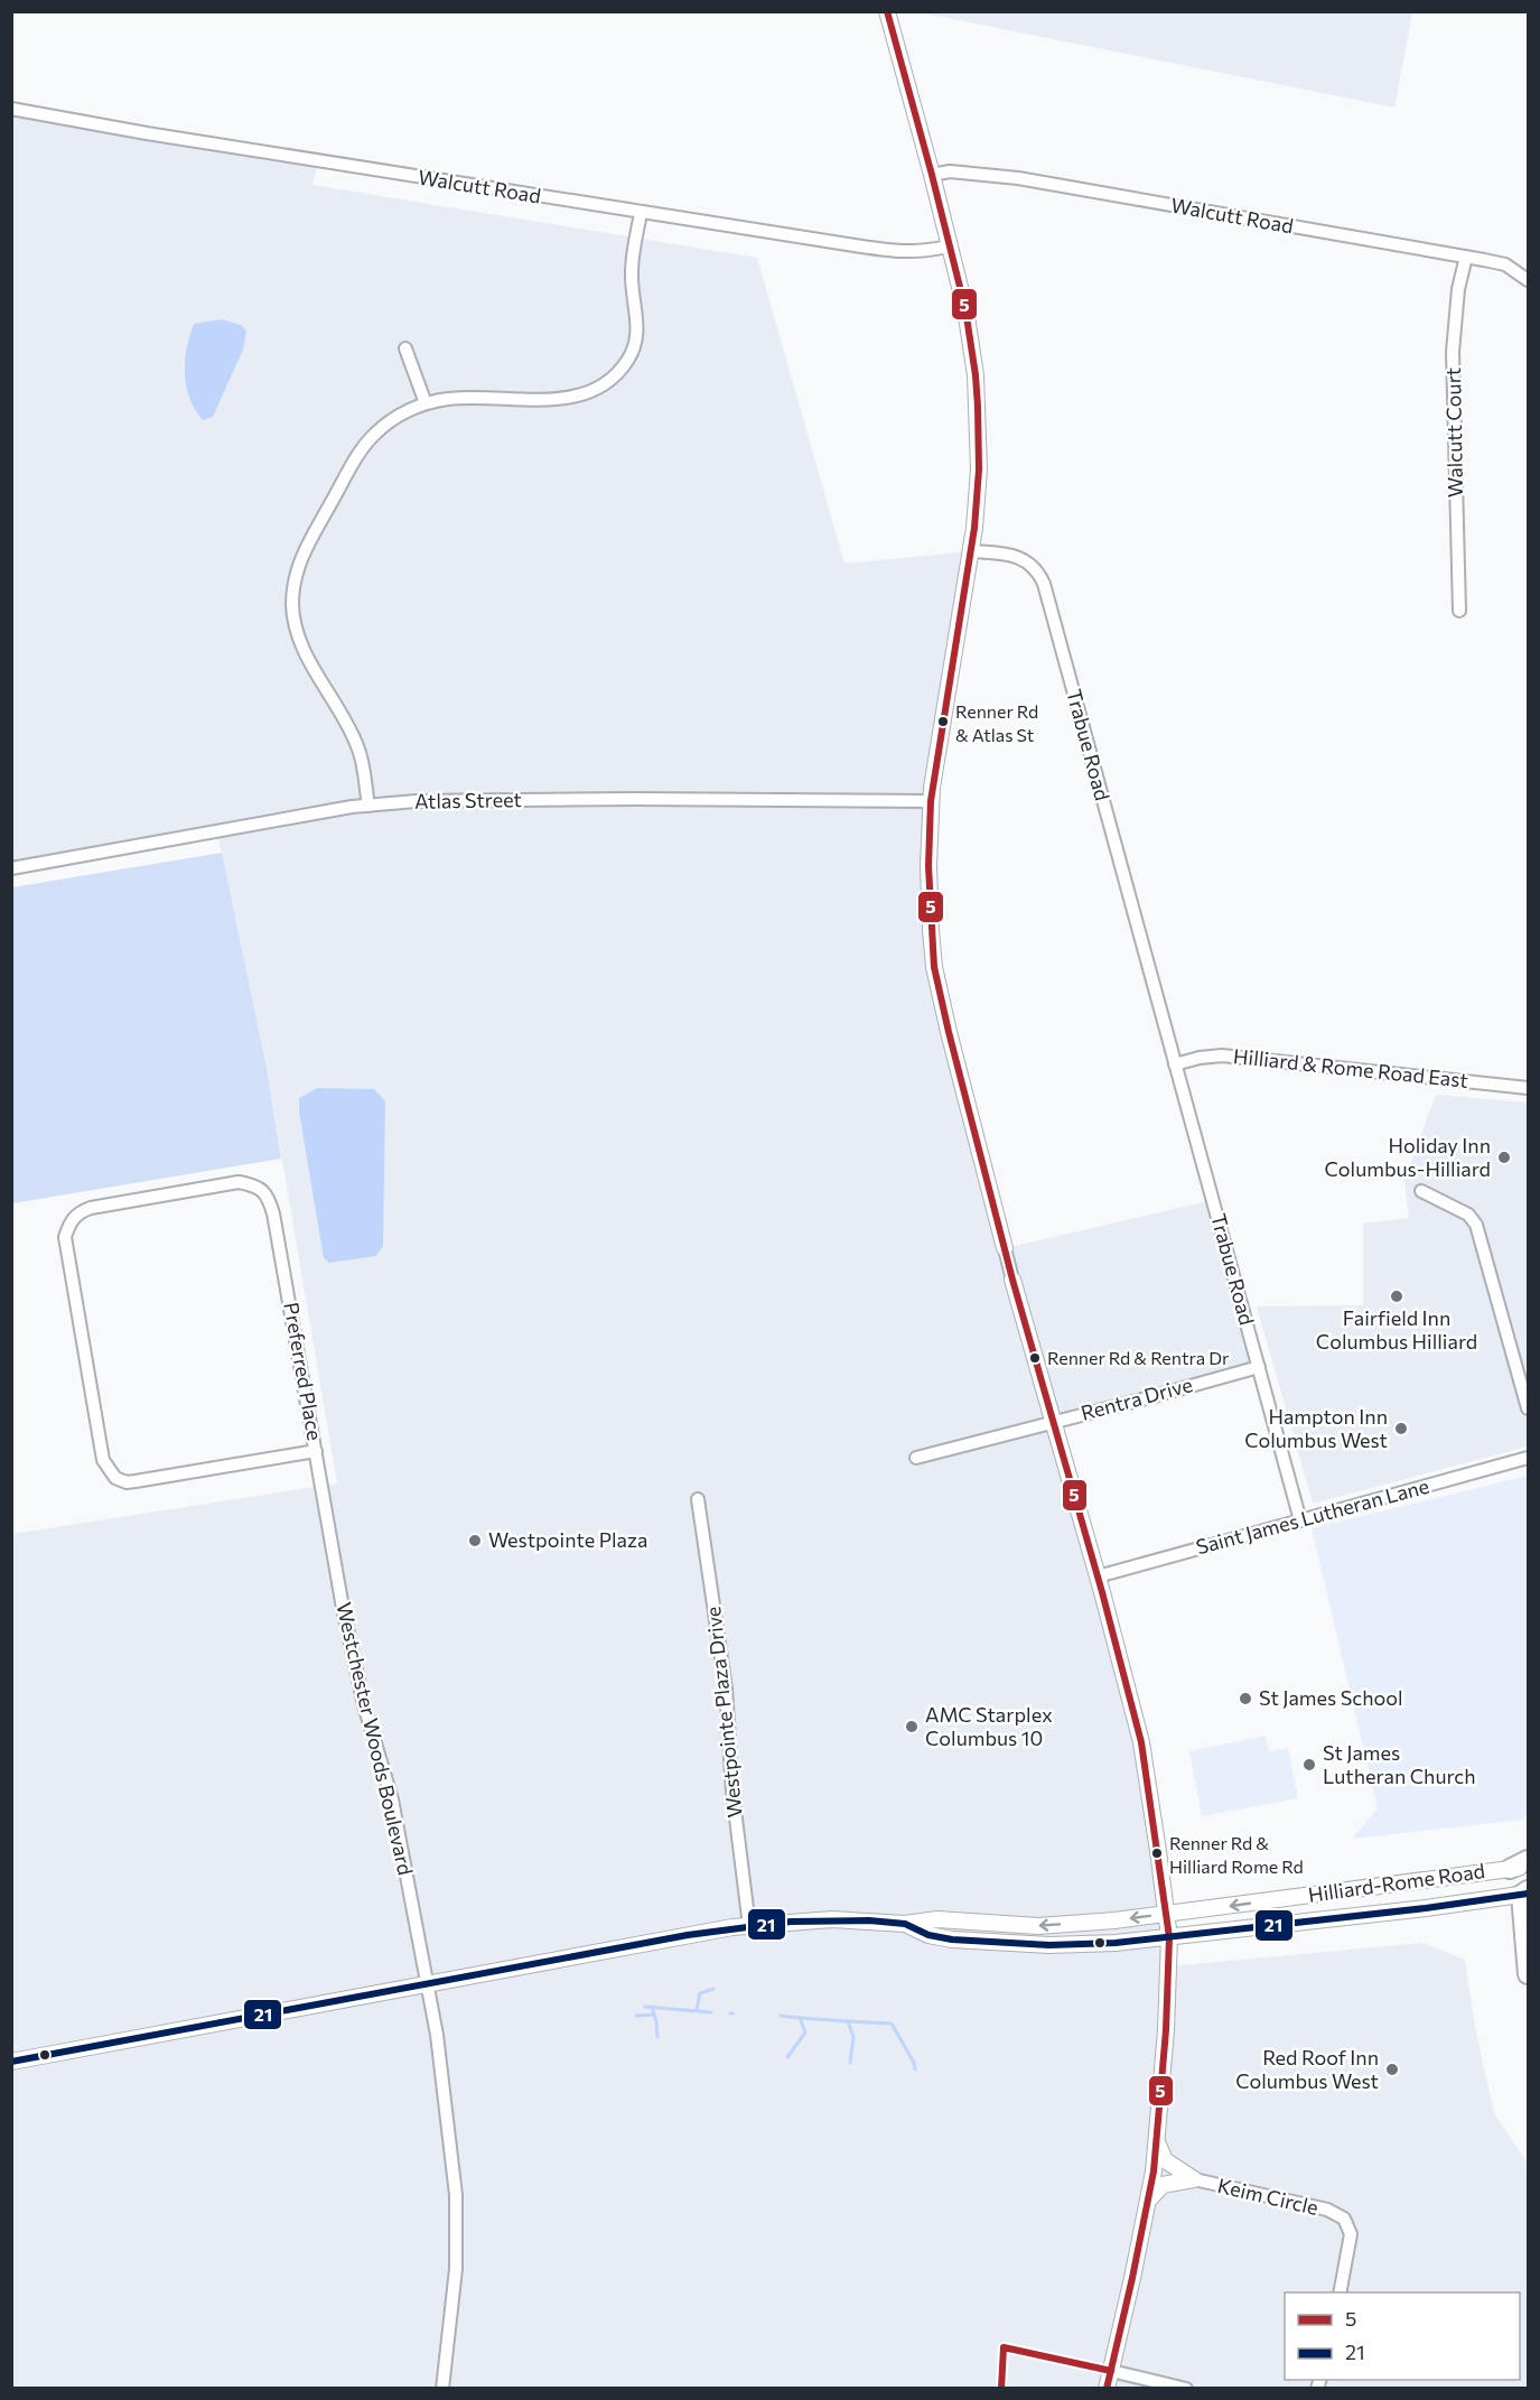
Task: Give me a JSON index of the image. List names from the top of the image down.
{
  "streets": {
    "main road": ["Hilliard-Rome Road"],
    "street": [
      "Walcutt Road",
      "Walcutt Court",
      "Trabue Road",
      "Atlas Street",
      "Hilliard & Rome Road East",
      "Preferred Place",
      "Rentra Drive",
      "Saint James Lutheran Lane",
      "Westpointe Plaza Drive",
      "Westchester Woods Boulevard",
      "Keim Circle"
    ]
  },
  "crossings": [
    ["Walcutt Road", "Walcutt Court"],
    ["Trabue Road", "Hilliard & Rome Road East"],
    ["Trabue Road", "Rentra Drive"],
    ["Trabue Road", "Saint James Lutheran Lane"],
    ["Preferred Place", "Westchester Woods Boulevard"],
    ["Westpointe Plaza Drive", "Hilliard-Rome Road"],
    ["Westchester Woods Boulevard", "Hilliard-Rome Road"]
  ],
  "places": [
    "Renner Rd & Atlas St",
    "Holiday Inn Columbus-Hilliard",
    "Fairfield Inn Columbus Hilliard",
    "Renner Rd & Rentra Dr",
    "Hampton Inn Columbus West",
    "Westpointe Plaza",
    "St James School",
    "AMC Starplex Columbus 10",
    "St James Lutheran Church",
    "Renner Rd & Hilliard Rome Rd",
    "Red Roof Inn Columbus West"
  ],
  "lines": ["transit line 5", "transit line 21"],
  "legend": ["5", "21"]
}
